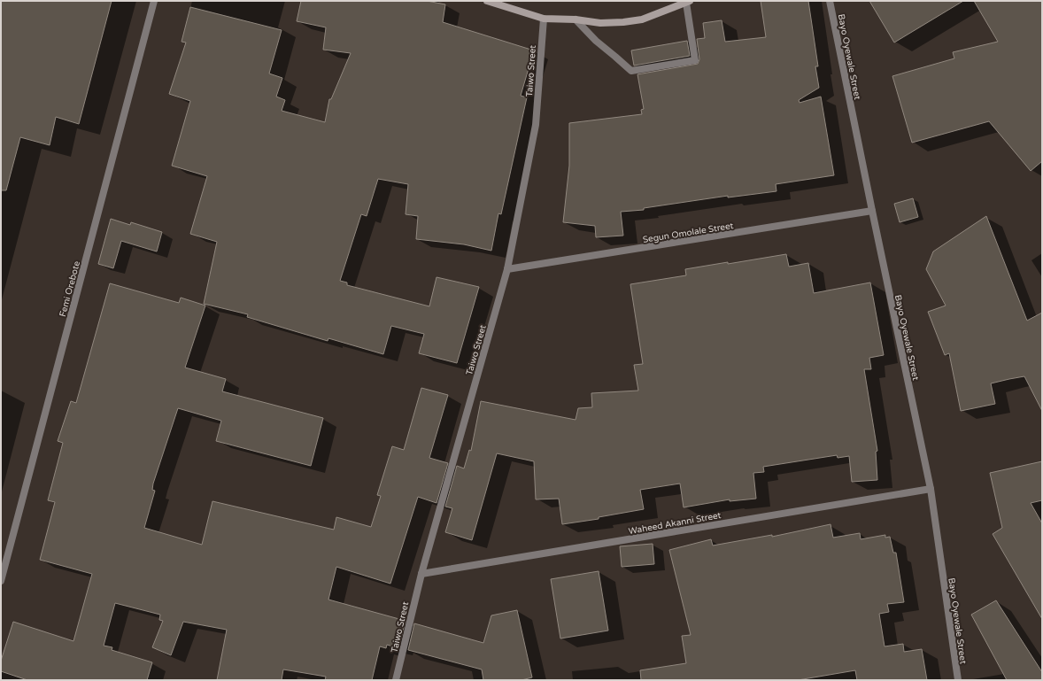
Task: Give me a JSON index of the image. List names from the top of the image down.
{
  "streets": {
    "street": [
      "Bayo Oyewale Street",
      "Taiwo Street",
      "Segun Omolale Street",
      "Femi Orebote",
      "Waheed Akanni Street"
    ]
  },
  "crossings": [
    ["Bayo Oyewale Street", "Segun Omolale Street"],
    ["Bayo Oyewale Street", "Waheed Akanni Street"],
    ["Taiwo Street", "Segun Omolale Street"],
    ["Taiwo Street", "Waheed Akanni Street"]
  ]
}
